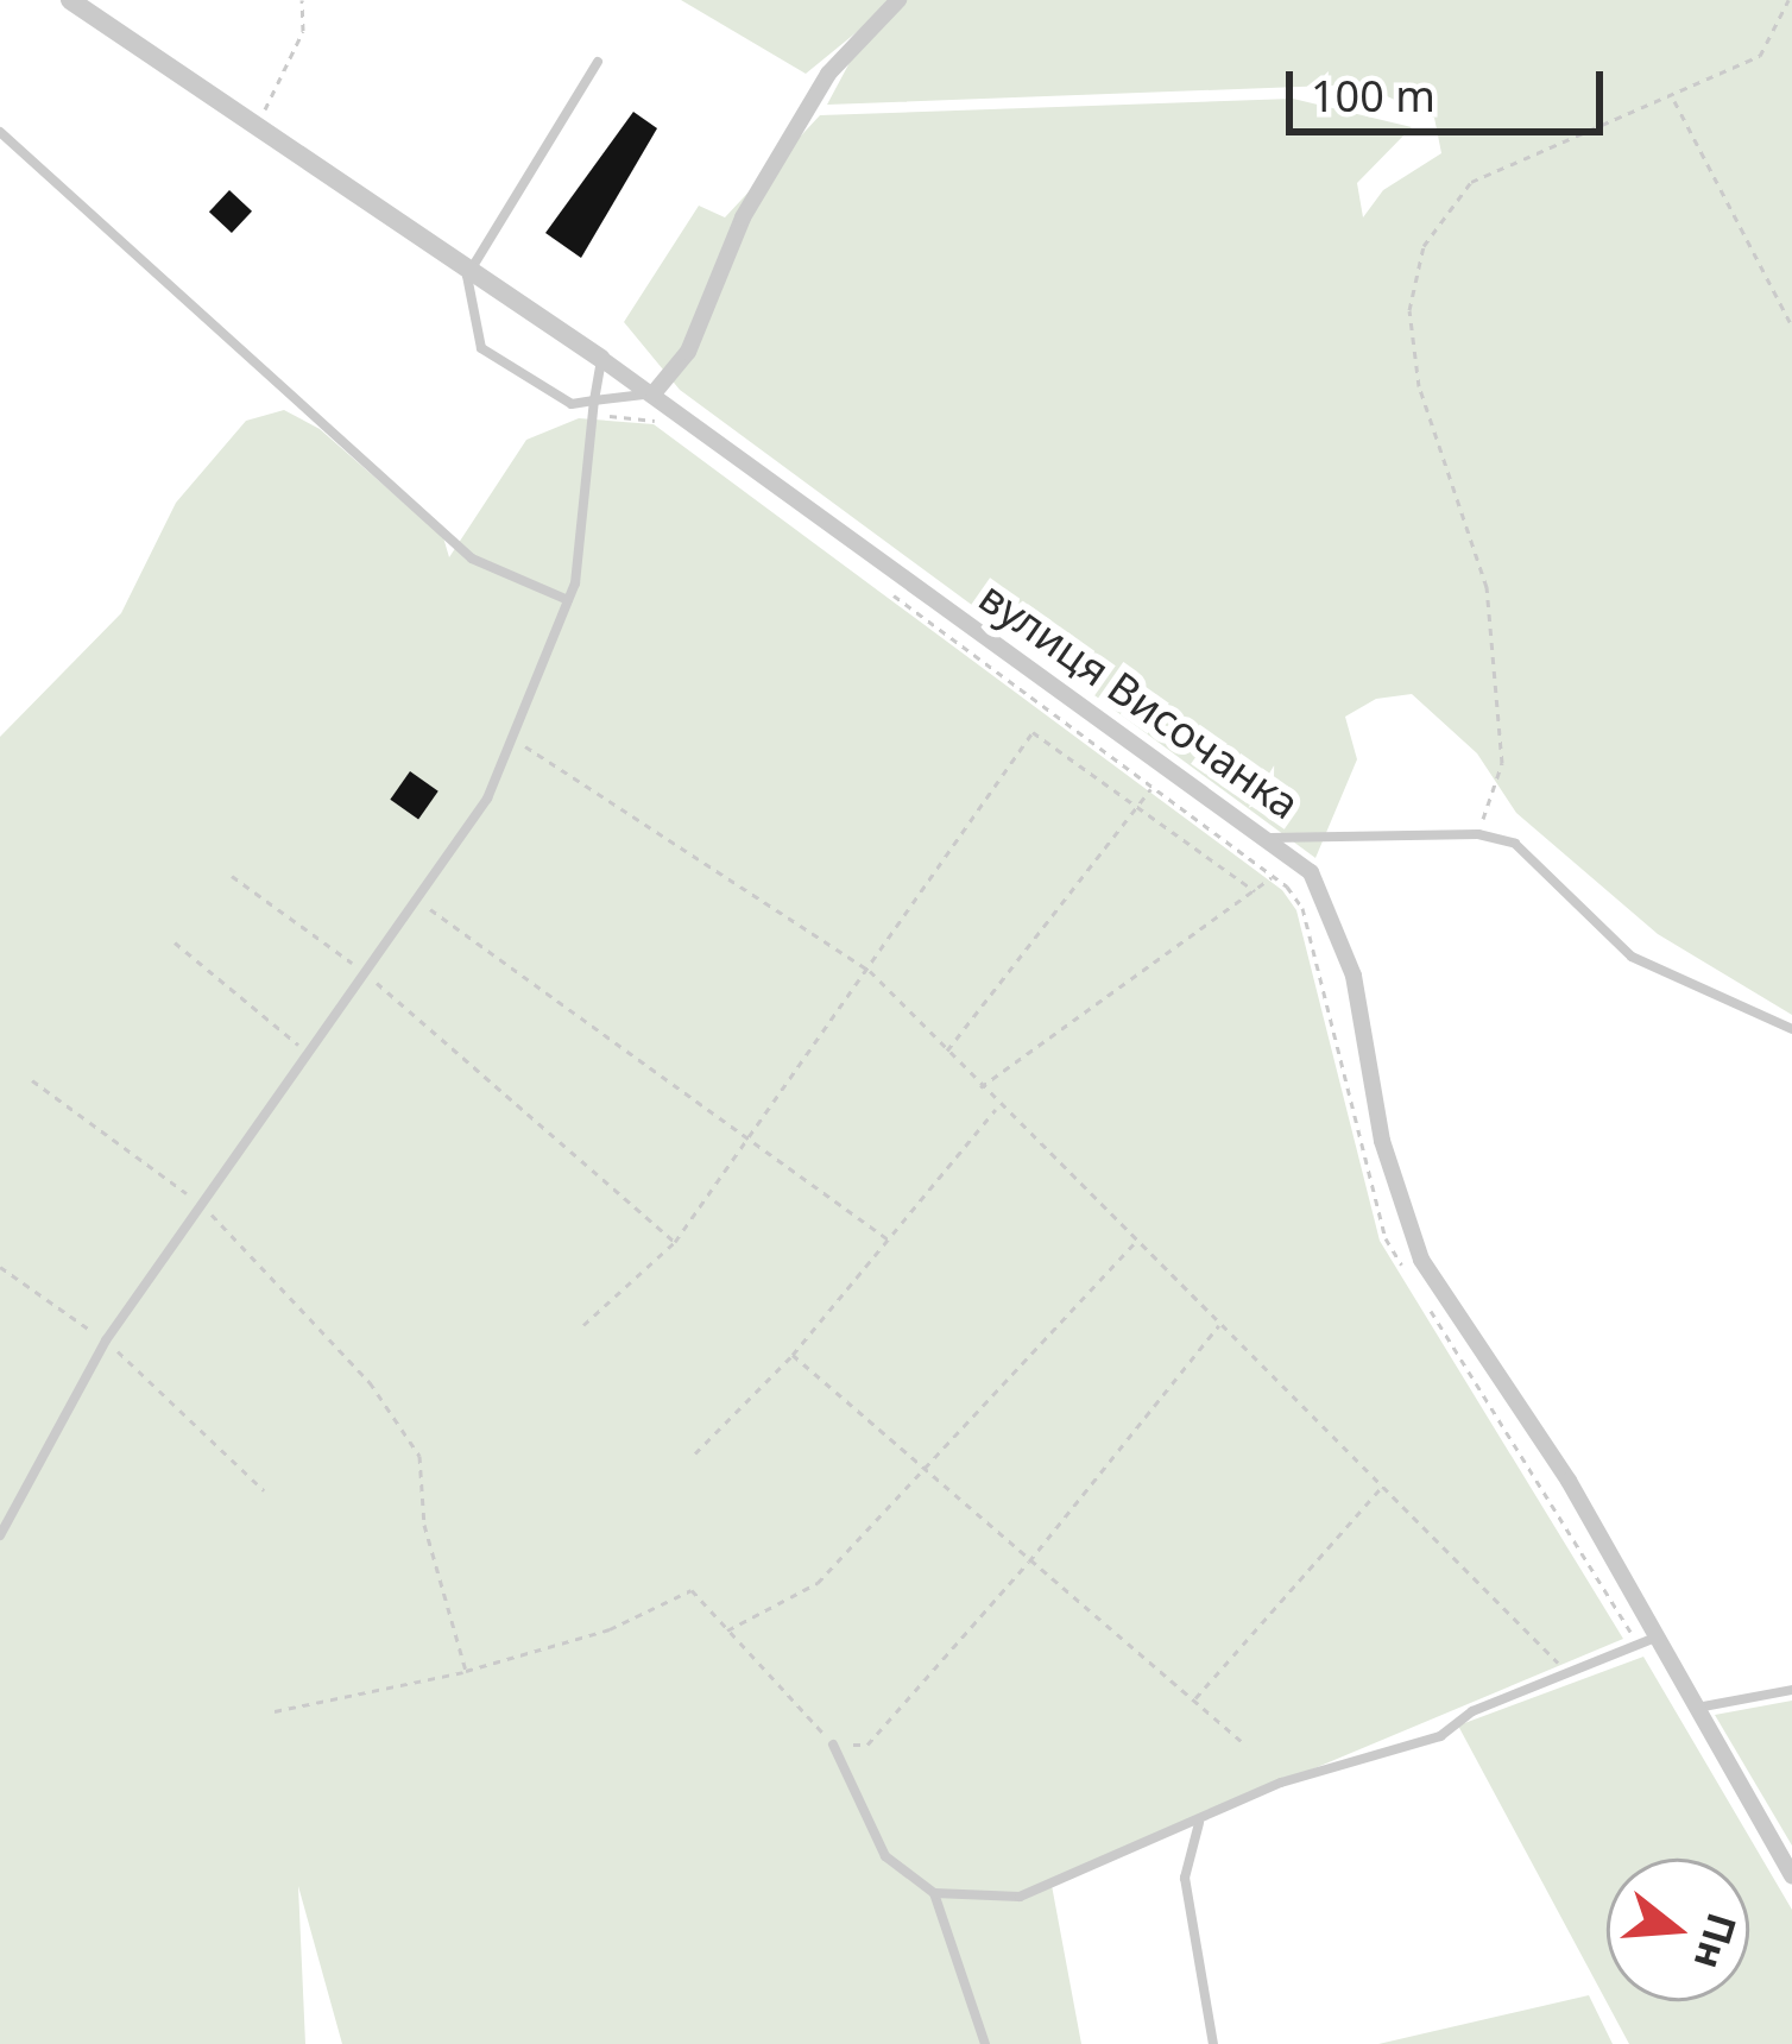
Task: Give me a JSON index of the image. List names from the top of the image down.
{
  "streets": {
    "street": ["вулиця Височанка"]
  },
  "scale_bar": "100 m",
  "north": "right"
}
